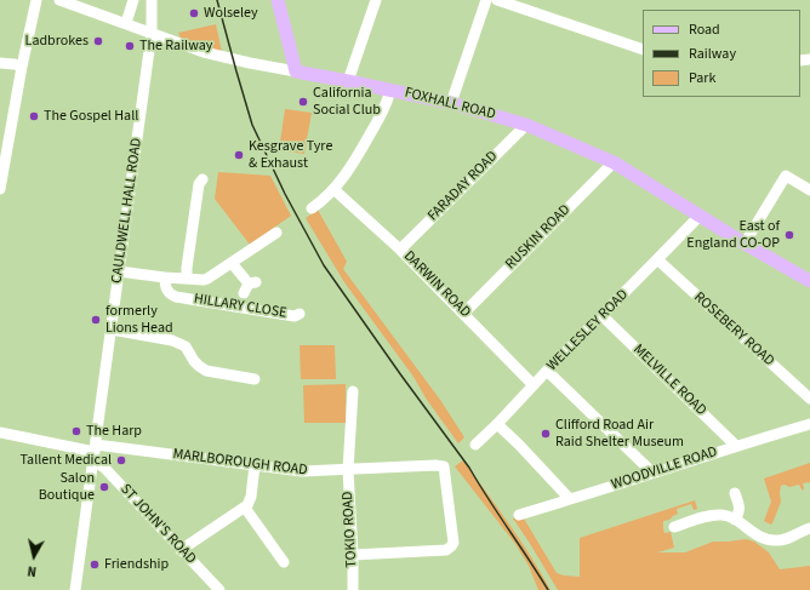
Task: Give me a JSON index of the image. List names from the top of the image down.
{
  "streets": {
    "main road": ["FOXHALL ROAD"],
    "street": [
      "FARADAY ROAD",
      "CAULDWELL HALL ROAD",
      "RUSKIN ROAD",
      "DARWIN ROAD",
      "HILLARY CLOSE",
      "ROSEBERY ROAD",
      "WELLESLEY ROAD",
      "MELVILLE ROAD",
      "MARLBOROUGH ROAD",
      "WOODVILLE ROAD",
      "ST JOHN'S ROAD",
      "TOKIO ROAD"
    ]
  },
  "crossings": [
    ["FOXHALL ROAD", "FARADAY ROAD"],
    ["FOXHALL ROAD", "CAULDWELL HALL ROAD"],
    ["FOXHALL ROAD", "RUSKIN ROAD"],
    ["FOXHALL ROAD", "WELLESLEY ROAD"],
    ["FARADAY ROAD", "DARWIN ROAD"],
    ["CAULDWELL HALL ROAD", "MARLBOROUGH ROAD"],
    ["CAULDWELL HALL ROAD", "ST JOHN'S ROAD"],
    ["RUSKIN ROAD", "DARWIN ROAD"],
    ["DARWIN ROAD", "WELLESLEY ROAD"],
    ["ROSEBERY ROAD", "WELLESLEY ROAD"],
    ["WELLESLEY ROAD", "MELVILLE ROAD"],
    ["MELVILLE ROAD", "WOODVILLE ROAD"],
    ["MARLBOROUGH ROAD", "ST JOHN'S ROAD"],
    ["MARLBOROUGH ROAD", "TOKIO ROAD"]
  ],
  "places": [
    "Wolseley",
    "Ladbrokes",
    "The Railway",
    "California Social Club",
    "The Gospel Hall",
    "Kesgrave Tyre & Exhaust",
    "East of England CO-OP",
    "formerly Lions Head",
    "The Harp",
    "Clifford Road Air Raid Shelter Museum",
    "Tallent Medical",
    "Salon Boutique",
    "Friendship"
  ],
  "legend": ["Road", "Railway", "Park"],
  "north": "bottom"
}
